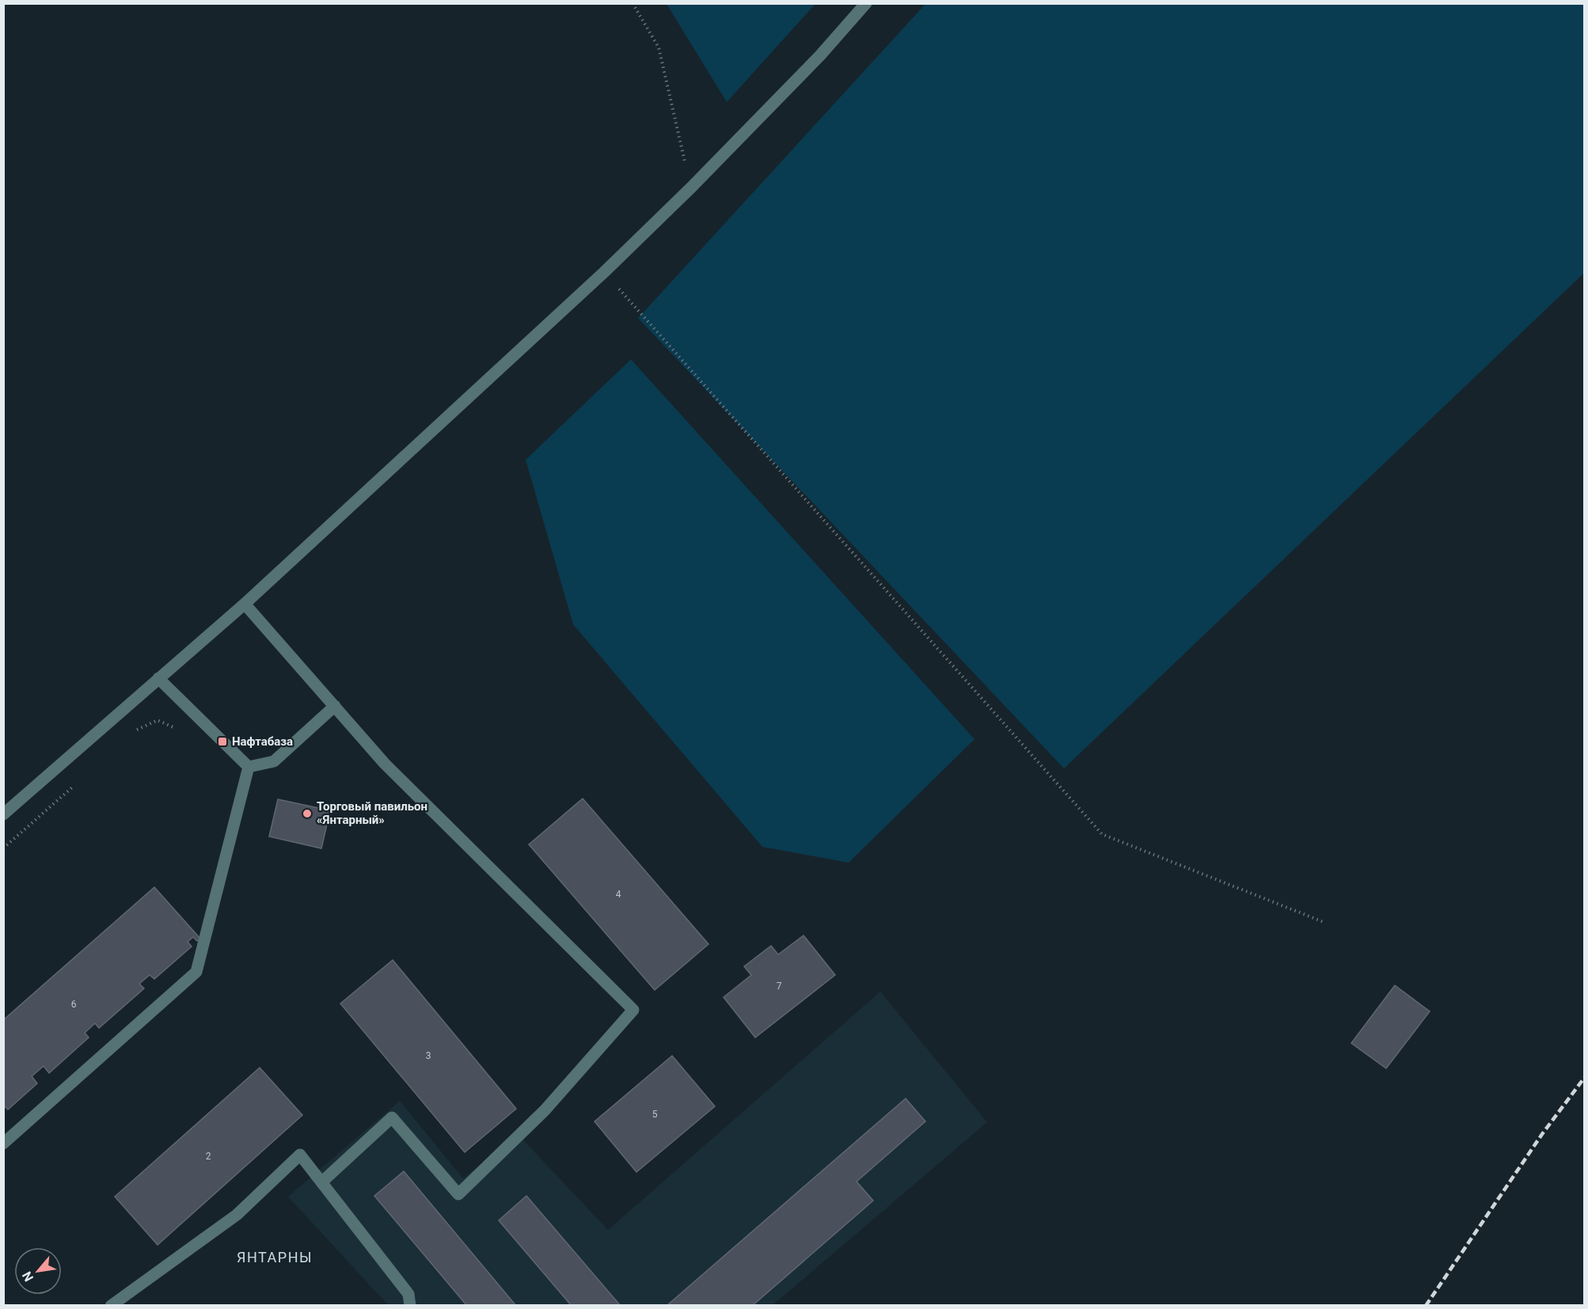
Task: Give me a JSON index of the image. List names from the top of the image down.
{
  "districts": ["ЯНТАРНЫ"],
  "places": {
    "transit": ["Нафтабаза"],
    "other": ["Торговый павильон «Янтарный»"]
  },
  "house_numbers": [
    "4",
    "7",
    "6",
    "3",
    "5",
    "2"
  ],
  "north": "bottom left"
}
